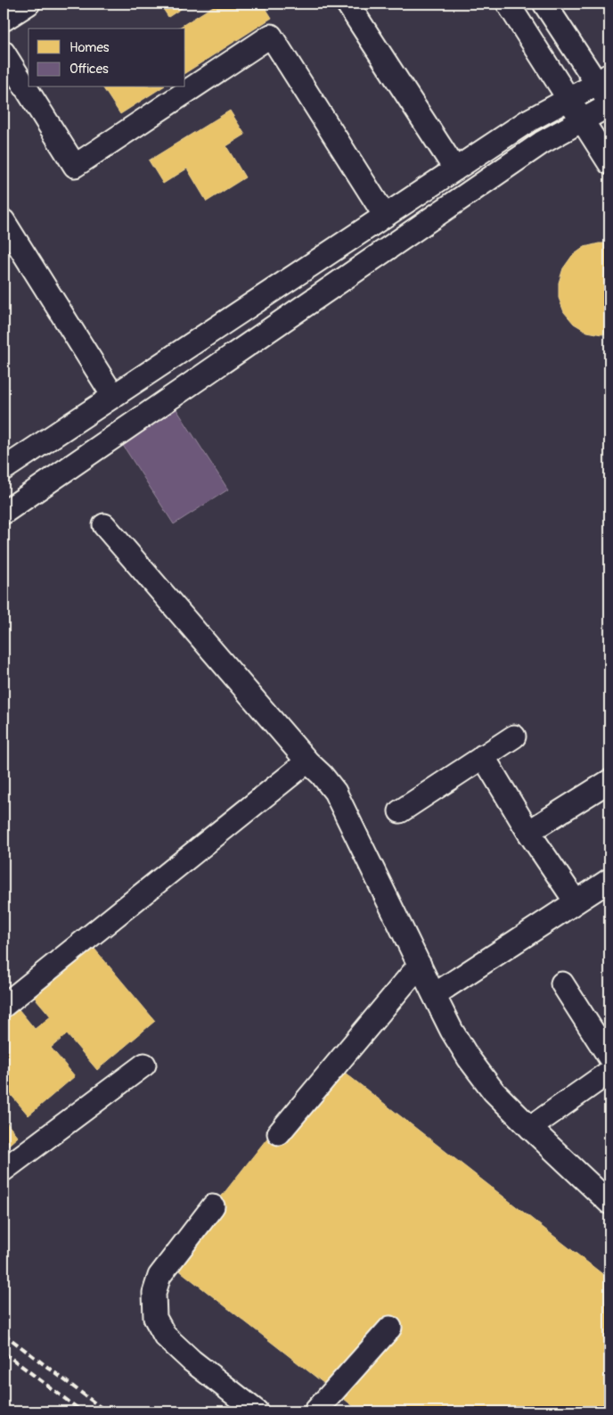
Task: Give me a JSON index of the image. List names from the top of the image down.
{
  "legend": ["Homes", "Offices"]
}
